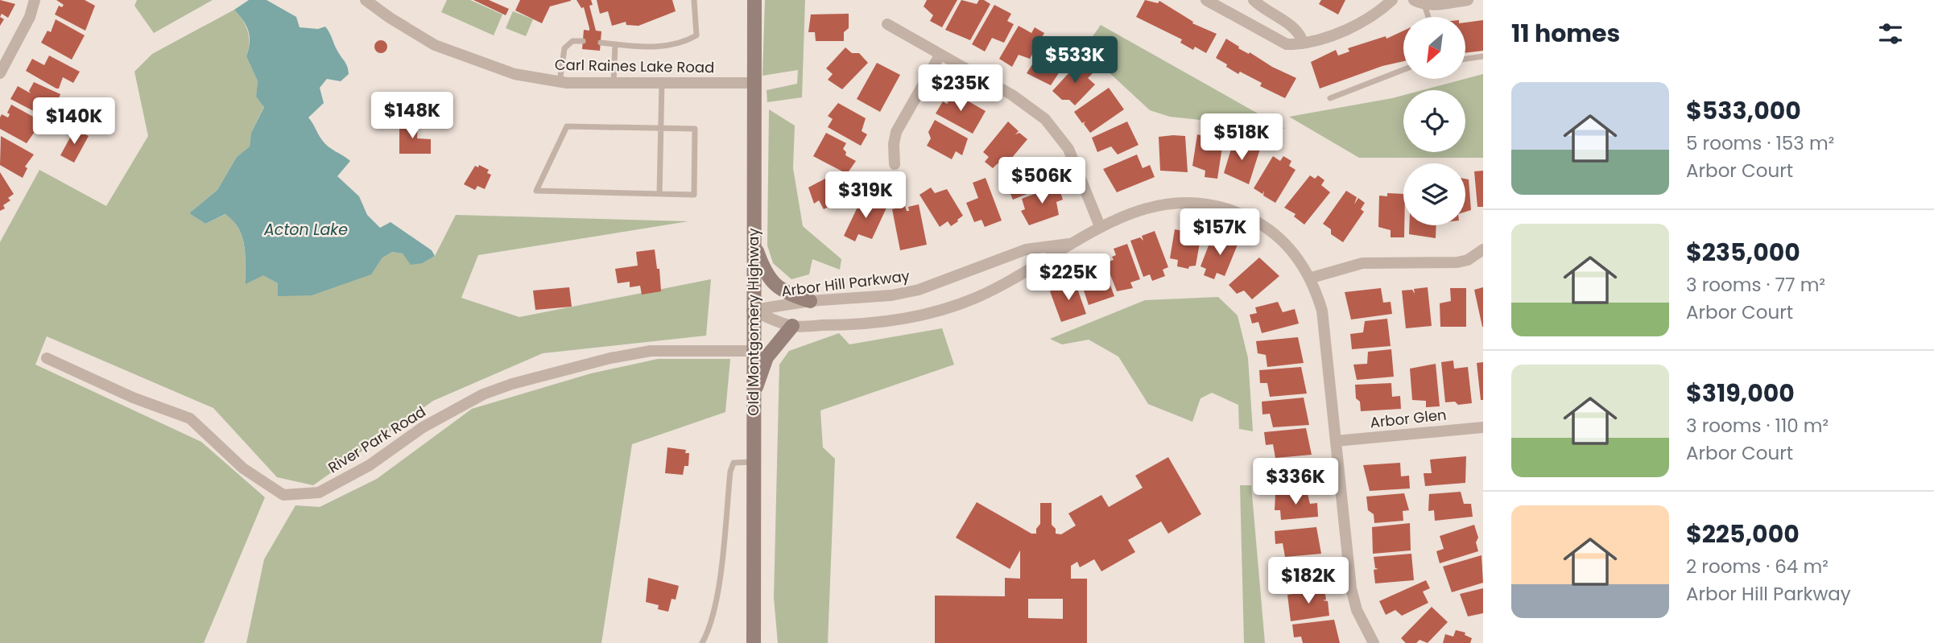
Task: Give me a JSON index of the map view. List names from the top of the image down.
{
  "streets": {
    "street": [
      "Carl Raines Lake Road",
      "Arbor Hill Parkway",
      "Old Montgomery Highway",
      "Arbor Glen",
      "River Park Road"
    ]
  },
  "crossings": [
    ["Carl Raines Lake Road", "Old Montgomery Highway"],
    ["Arbor Hill Parkway", "Old Montgomery Highway"],
    ["Arbor Hill Parkway", "Arbor Glen"],
    ["Old Montgomery Highway", "River Park Road"]
  ],
  "water": ["Acton Lake"],
  "north": "bottom left",
  "page": {
    "heading": "11 homes",
    "price": [
      "$533K",
      "$235K",
      "$148K",
      "$140K",
      "$518K",
      "$506K",
      "$319K",
      "$157K",
      "$225K",
      "$336K",
      "$182K"
    ],
    "list": [
      {
        "name": "$533,000",
        "note": "5 rooms · 153 m² · Arbor Court"
      },
      {
        "name": "$235,000",
        "note": "3 rooms · 77 m² · Arbor Court"
      },
      {
        "name": "$319,000",
        "note": "3 rooms · 110 m² · Arbor Court"
      },
      {
        "name": "$225,000",
        "note": "2 rooms · 64 m² · Arbor Hill Parkway"
      }
    ]
  }
}
